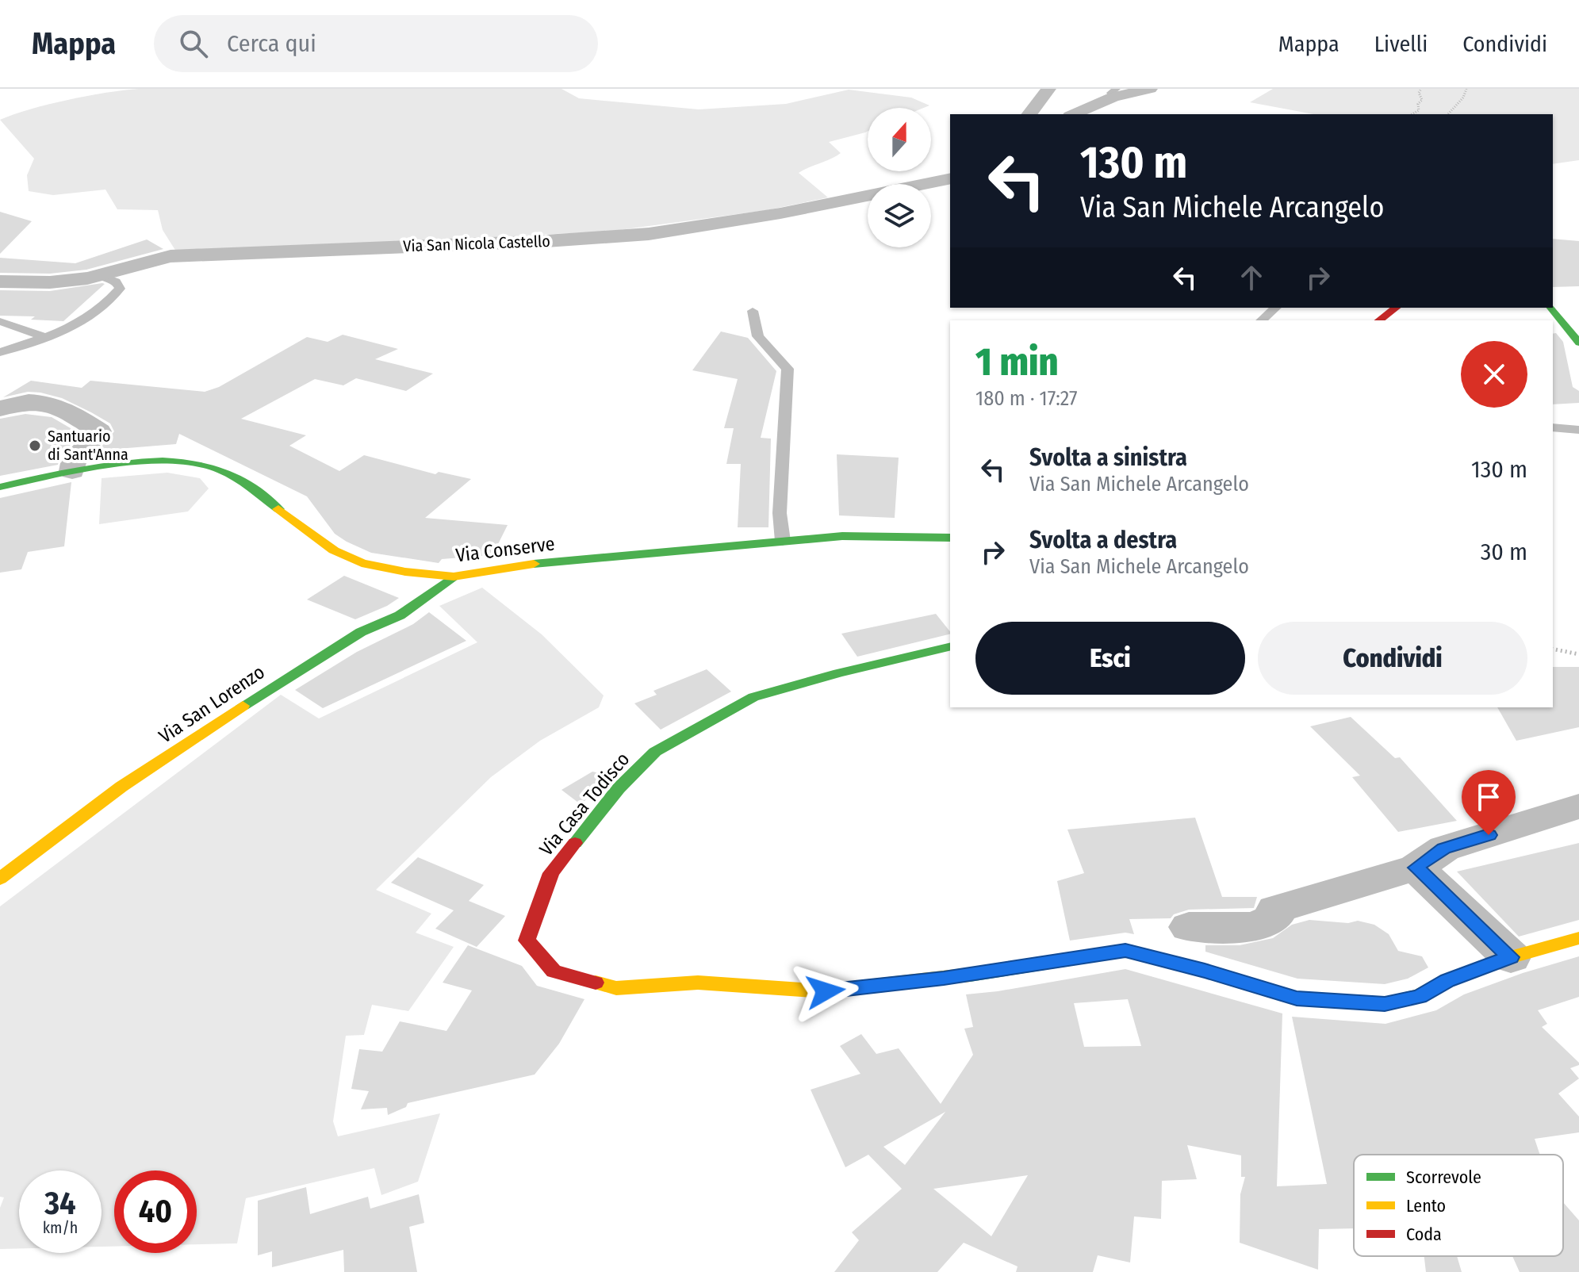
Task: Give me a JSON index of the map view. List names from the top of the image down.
{
  "streets": {
    "street": [
      "Via San Nicola Castello",
      "Via Conserve",
      "Via San Lorenzo",
      "Via Casa Todisco"
    ]
  },
  "crossings": [
    ["Via Conserve", "Via San Lorenzo"]
  ],
  "places": ["Santuario di Sant'Anna"],
  "legend": ["Scorrevole", "Lento", "Coda"],
  "north": "top",
  "page": {
    "header": "Mappa",
    "search": "Cerca qui",
    "nav": ["Mappa", "Livelli", "Condividi"],
    "turn": ["130 m", "Via San Michele Arcangelo"],
    "heading": ["1 min", "180 m · 17:27"],
    "list": [
      {
        "name": "Svolta a sinistra",
        "note": "Via San Michele Arcangelo",
        "value": "130 m"
      },
      {
        "name": "Svolta a destra",
        "note": "Via San Michele Arcangelo",
        "value": "30 m"
      }
    ],
    "buttons": ["Esci", "Condividi"],
    "speed": "34 km/h",
    "limit": "40"
  }
}
